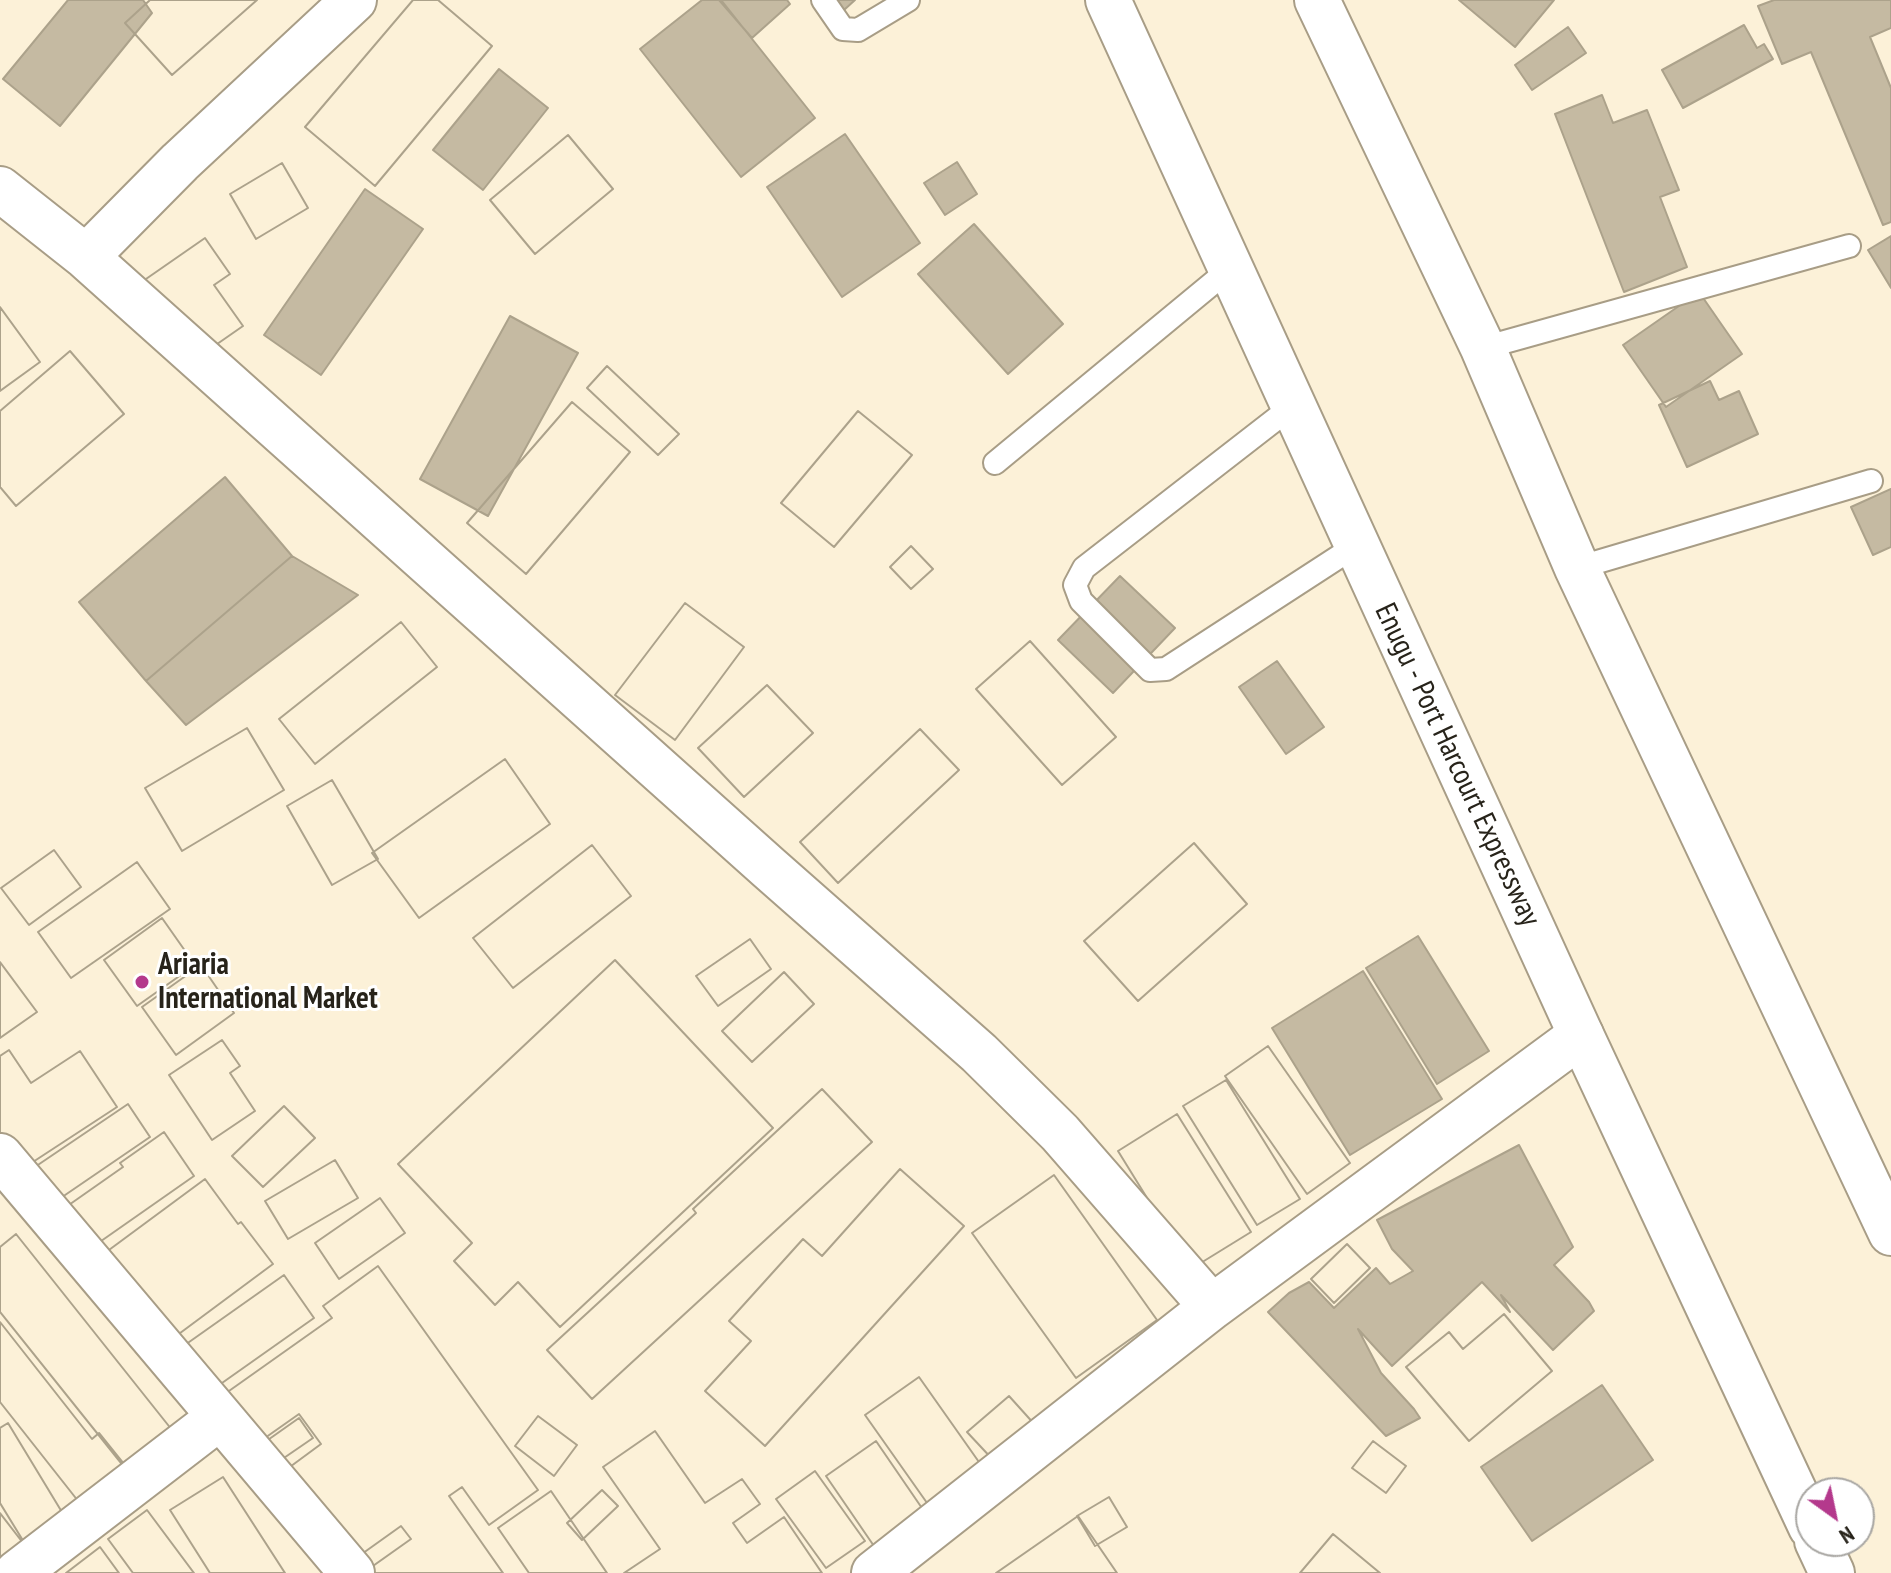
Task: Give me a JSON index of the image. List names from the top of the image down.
{
  "streets": {
    "main road": ["Enugu - Port Harcourt Expressway"]
  },
  "places": ["Ariaria International Market"],
  "north": "bottom right"
}
